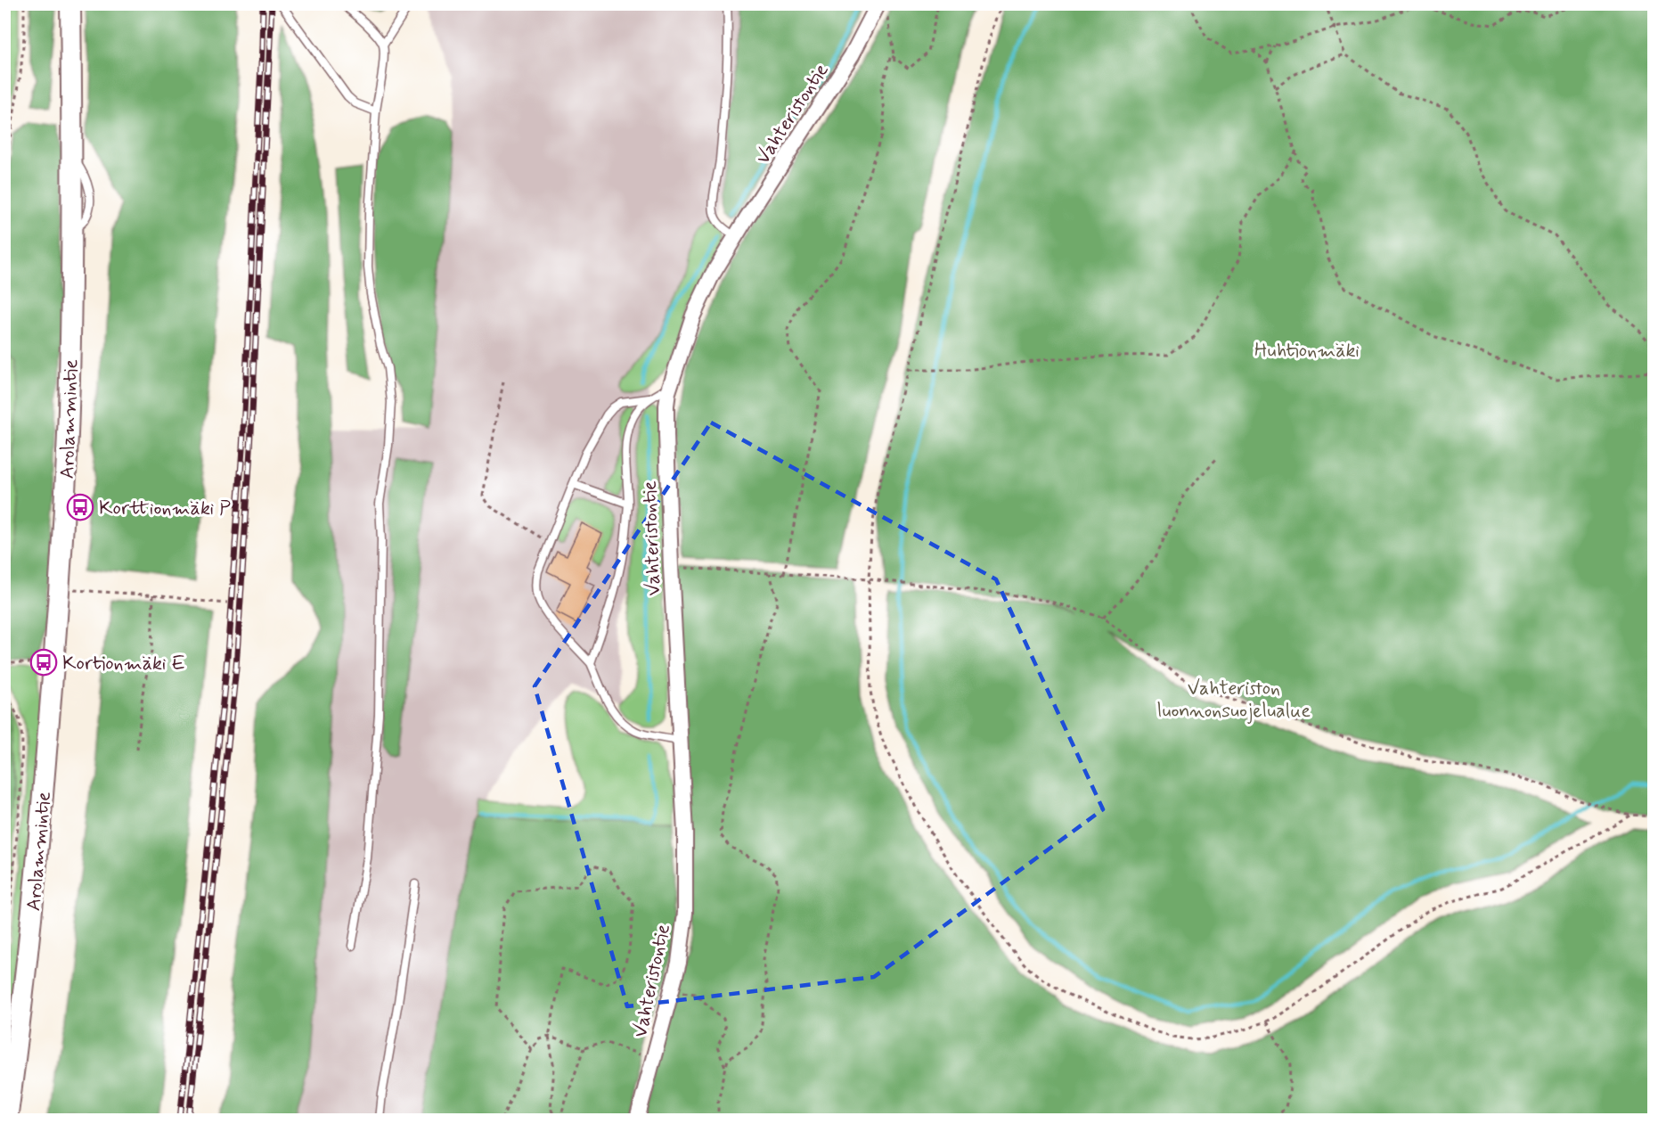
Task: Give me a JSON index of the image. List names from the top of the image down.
{
  "streets": {
    "street": ["Vahteristontie", "Arolammintie"]
  },
  "parks": ["Huhtionmäki", "Vahteriston luonnonsuojelualue"],
  "places": {
    "bus stop": ["Korttionmäki P", "Kortionmäki E"]
  }
}
